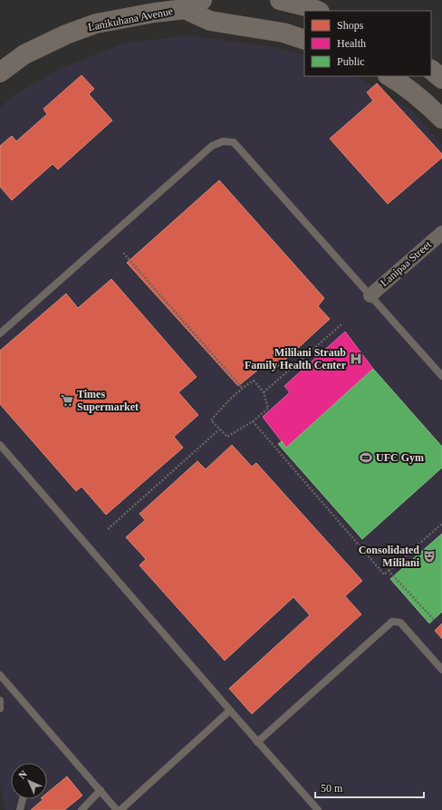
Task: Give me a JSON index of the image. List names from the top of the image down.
{
  "streets": {
    "main road": ["Lanikuhana Avenue"],
    "street": ["Lanipaa Street"]
  },
  "places": {
    "hospital": ["Mililani Straub Family Health Center"],
    "supermarket": ["Times Supermarket"],
    "sports": ["UFC Gym"],
    "theatre": ["Consolidated Mililani"]
  },
  "legend": ["Shops", "Health", "Public"],
  "scale_bar": "50 m",
  "north": "top left"
}
